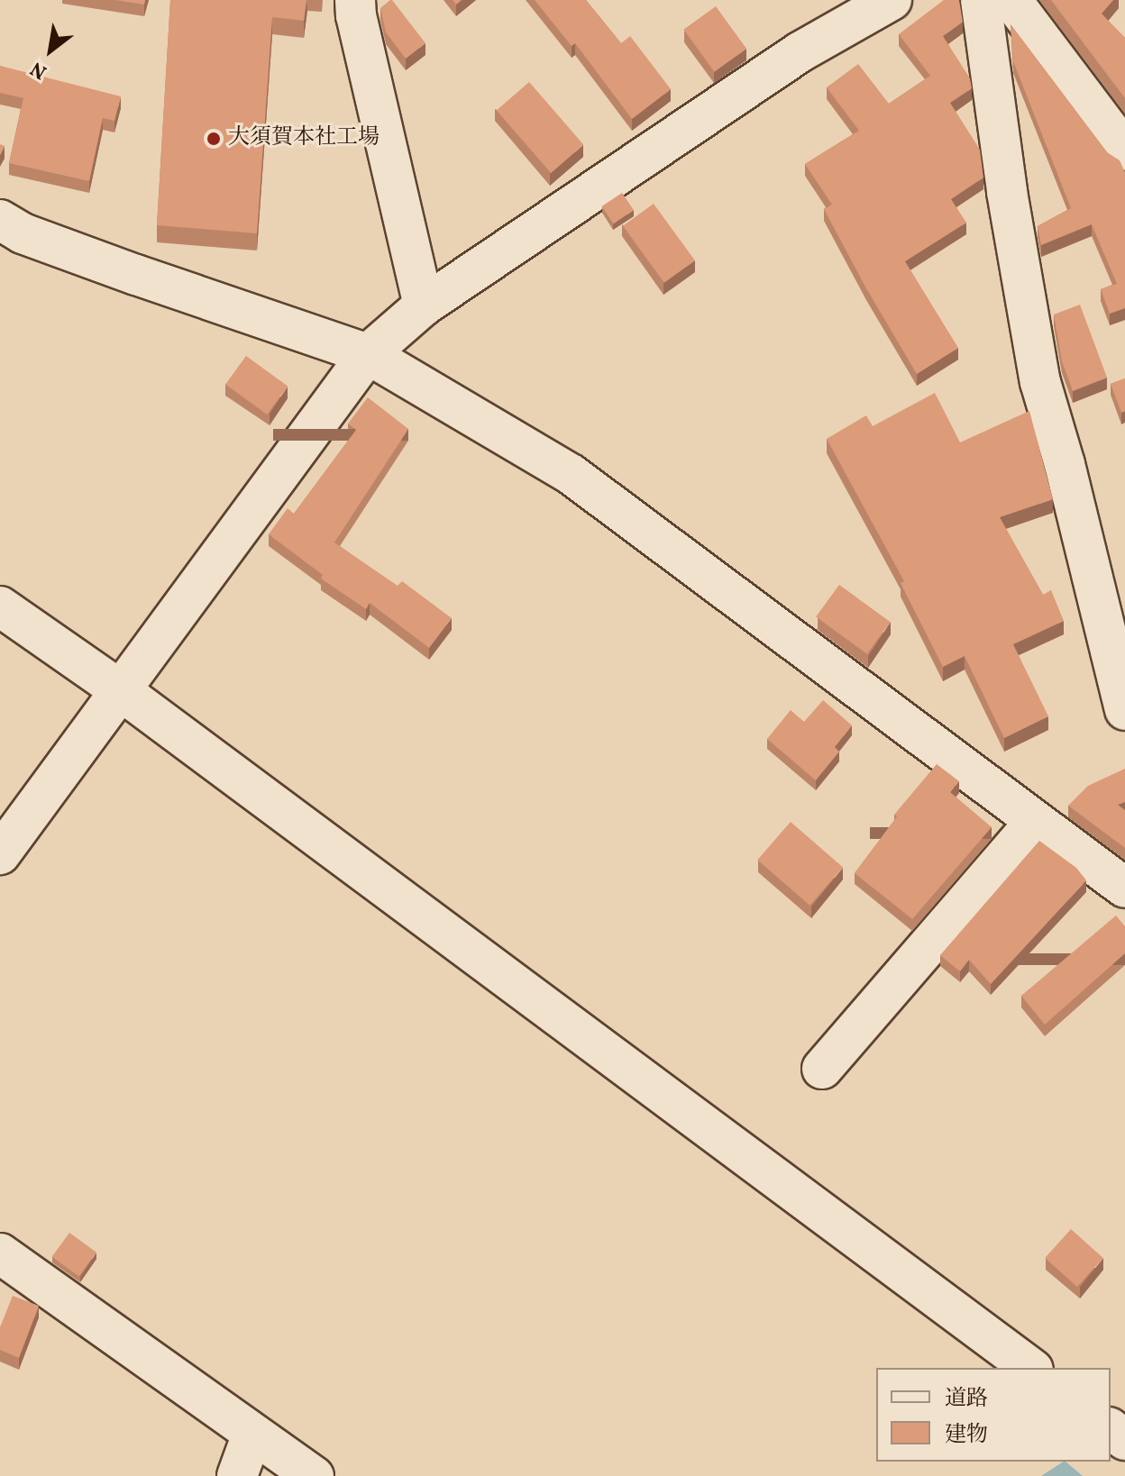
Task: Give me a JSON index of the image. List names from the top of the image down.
{
  "places": ["大須賀本社工場"],
  "legend": ["道路", "建物"],
  "north": "bottom left"
}
